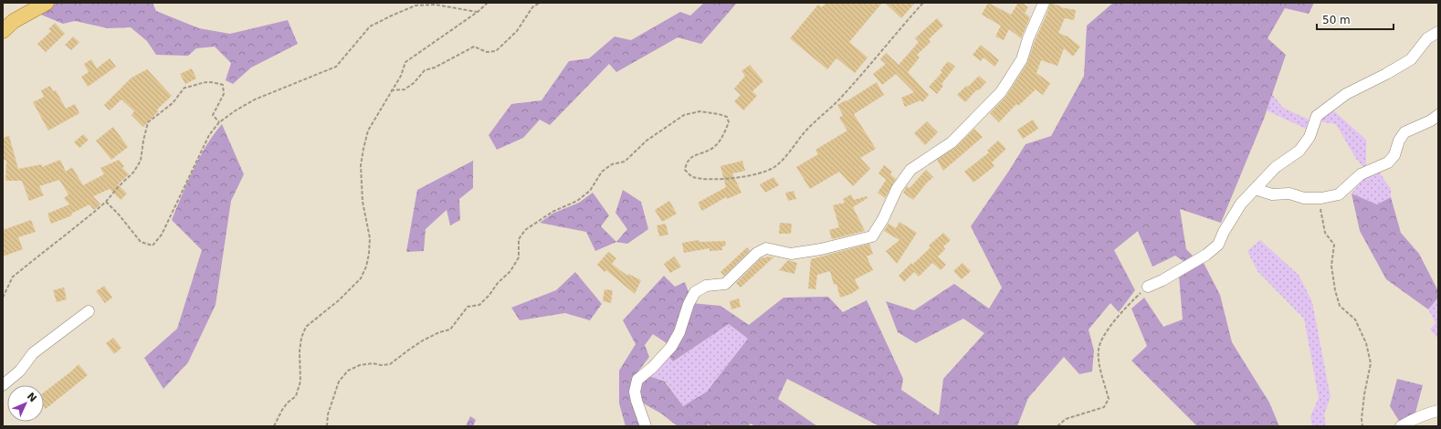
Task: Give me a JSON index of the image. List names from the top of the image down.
{
  "scale_bar": "50 m",
  "north": "top right"
}
